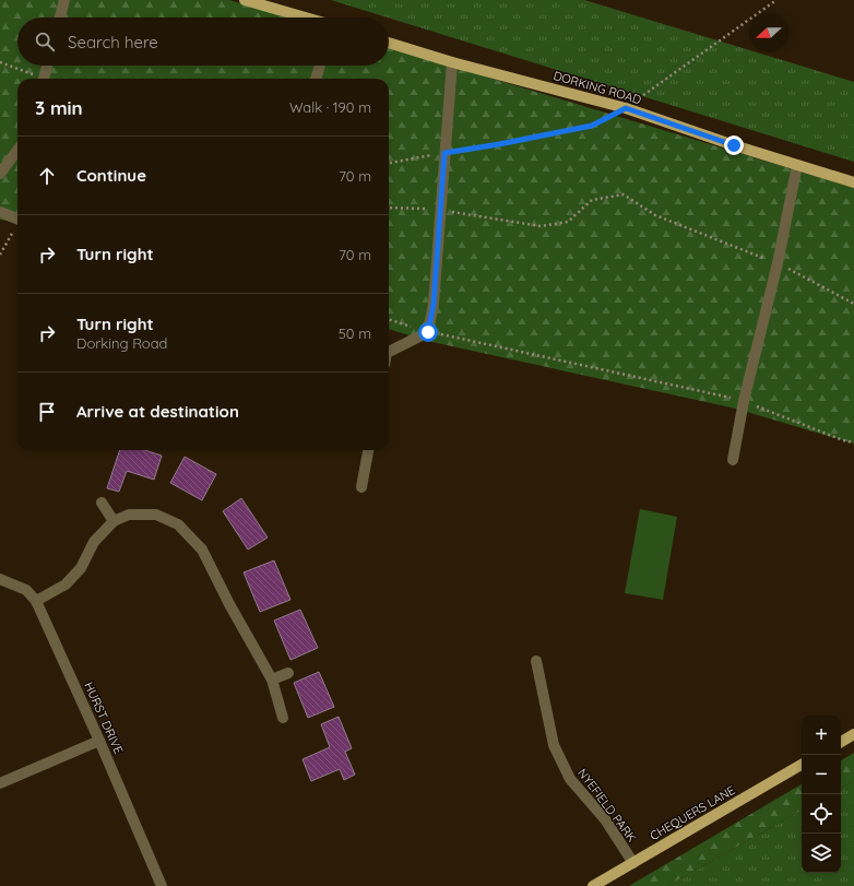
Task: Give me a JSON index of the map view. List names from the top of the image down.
{
  "streets": {
    "main road": ["DORKING ROAD", "CHEQUERS LANE"],
    "street": ["HURST DRIVE", "NYEFIELD PARK"]
  },
  "crossings": [
    ["NYEFIELD PARK", "CHEQUERS LANE"]
  ],
  "north": "left",
  "page": {
    "search": "Search here",
    "heading": ["3 min", "Walk · 190 m"],
    "list": [
      ["Continue", "70 m"],
      ["Turn right", "70 m"],
      ["Turn right", "Dorking Road", "50 m"],
      "Arrive at destination"
    ],
    "map_buttons": ["+", "−"]
  }
}
